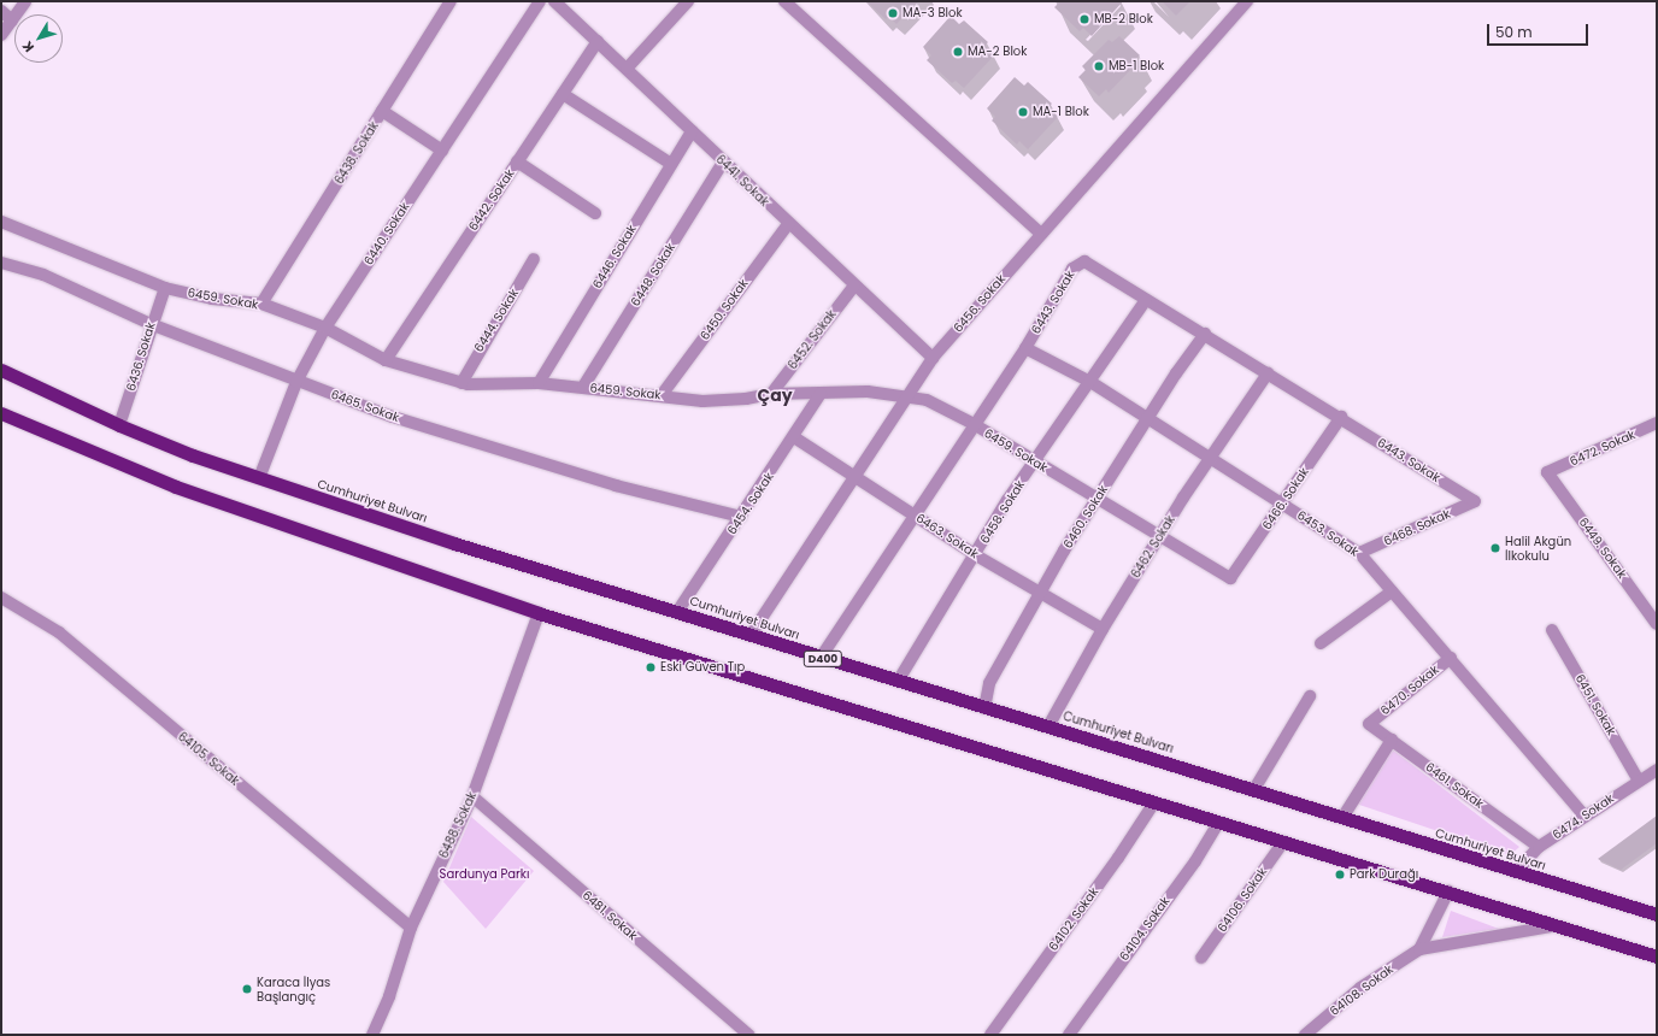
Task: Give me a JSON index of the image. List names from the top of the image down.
{
  "streets": {
    "highway": ["Cumhuriyet Bulvarı", "D400"],
    "street": [
      "6438. Sokak",
      "6441. Sokak",
      "6442. Sokak",
      "6440. Sokak",
      "6446. Sokak",
      "6448. Sokak",
      "6459. Sokak",
      "6443. Sokak",
      "6456. Sokak",
      "6450. Sokak",
      "6444. Sokak",
      "6452. Sokak",
      "6436. Sokak",
      "6465. Sokak",
      "6472. Sokak",
      "6466. Sokak",
      "6454. Sokak",
      "6458. Sokak",
      "6460. Sokak",
      "6468. Sokak",
      "6453. Sokak",
      "6463. Sokak",
      "6462. Sokak",
      "6449. Sokak",
      "6470. Sokak",
      "6451. Sokak",
      "64105. Sokak",
      "6461. Sokak",
      "6474. Sokak",
      "6488. Sokak",
      "64106. Sokak",
      "6481. Sokak",
      "64102. Sokak",
      "64104. Sokak",
      "64108. Sokak"
    ]
  },
  "crossings": [
    ["6438. Sokak", "6459. Sokak"],
    ["6441. Sokak", "6442. Sokak"],
    ["6441. Sokak", "6446. Sokak"],
    ["6441. Sokak", "6448. Sokak"],
    ["6441. Sokak", "6456. Sokak"],
    ["6441. Sokak", "6450. Sokak"],
    ["6441. Sokak", "6452. Sokak"],
    ["6442. Sokak", "6459. Sokak"],
    ["6440. Sokak", "6459. Sokak"],
    ["6440. Sokak", "6465. Sokak"],
    ["6440. Sokak", "Cumhuriyet Bulvarı"],
    ["6446. Sokak", "6459. Sokak"],
    ["6448. Sokak", "6459. Sokak"],
    ["6459. Sokak", "6443. Sokak"],
    ["6459. Sokak", "6456. Sokak"],
    ["6459. Sokak", "6450. Sokak"],
    ["6459. Sokak", "6444. Sokak"],
    ["6459. Sokak", "6452. Sokak"],
    ["6459. Sokak", "6436. Sokak"],
    ["6459. Sokak", "6466. Sokak"],
    ["6459. Sokak", "6454. Sokak"],
    ["6459. Sokak", "6458. Sokak"],
    ["6459. Sokak", "6460. Sokak"],
    ["6459. Sokak", "6462. Sokak"],
    ["6443. Sokak", "6466. Sokak"],
    ["6443. Sokak", "Cumhuriyet Bulvarı"],
    ["6443. Sokak", "6458. Sokak"],
    ["6443. Sokak", "6460. Sokak"],
    ["6443. Sokak", "6468. Sokak"],
    ["6443. Sokak", "6453. Sokak"],
    ["6443. Sokak", "6463. Sokak"],
    ["6443. Sokak", "6462. Sokak"],
    ["6456. Sokak", "Cumhuriyet Bulvarı"],
    ["6456. Sokak", "6463. Sokak"],
    ["6436. Sokak", "6465. Sokak"],
    ["6436. Sokak", "Cumhuriyet Bulvarı"],
    ["6465. Sokak", "6454. Sokak"],
    ["6472. Sokak", "6449. Sokak"],
    ["6466. Sokak", "6453. Sokak"],
    ["Cumhuriyet Bulvarı", "6454. Sokak"],
    ["Cumhuriyet Bulvarı", "6458. Sokak"],
    ["Cumhuriyet Bulvarı", "6460. Sokak"],
    ["Cumhuriyet Bulvarı", "6462. Sokak"],
    ["Cumhuriyet Bulvarı", "6474. Sokak"],
    ["6454. Sokak", "6463. Sokak"],
    ["6458. Sokak", "6453. Sokak"],
    ["6458. Sokak", "6463. Sokak"],
    ["6460. Sokak", "6453. Sokak"],
    ["6460. Sokak", "6463. Sokak"],
    ["6468. Sokak", "6453. Sokak"],
    ["6453. Sokak", "6462. Sokak"],
    ["6453. Sokak", "6470. Sokak"],
    ["6453. Sokak", "6474. Sokak"],
    ["6463. Sokak", "6462. Sokak"],
    ["6470. Sokak", "6461. Sokak"],
    ["6451. Sokak", "6474. Sokak"],
    ["64105. Sokak", "6488. Sokak"],
    ["6461. Sokak", "6474. Sokak"],
    ["6488. Sokak", "6481. Sokak"]
  ],
  "districts": ["Çay"],
  "parks": ["Sardunya Parkı"],
  "places": [
    "MA-3 Blok",
    "MB-2 Blok",
    "MA-2 Blok",
    "MB-1 Blok",
    "MA-1 Blok",
    "Halil Akgün İlkokulu",
    "Eski Güven Tıp",
    "Park Durağı",
    "Karaca İlyas Başlangıç"
  ],
  "scale_bar": "50 m",
  "north": "bottom left"
}
